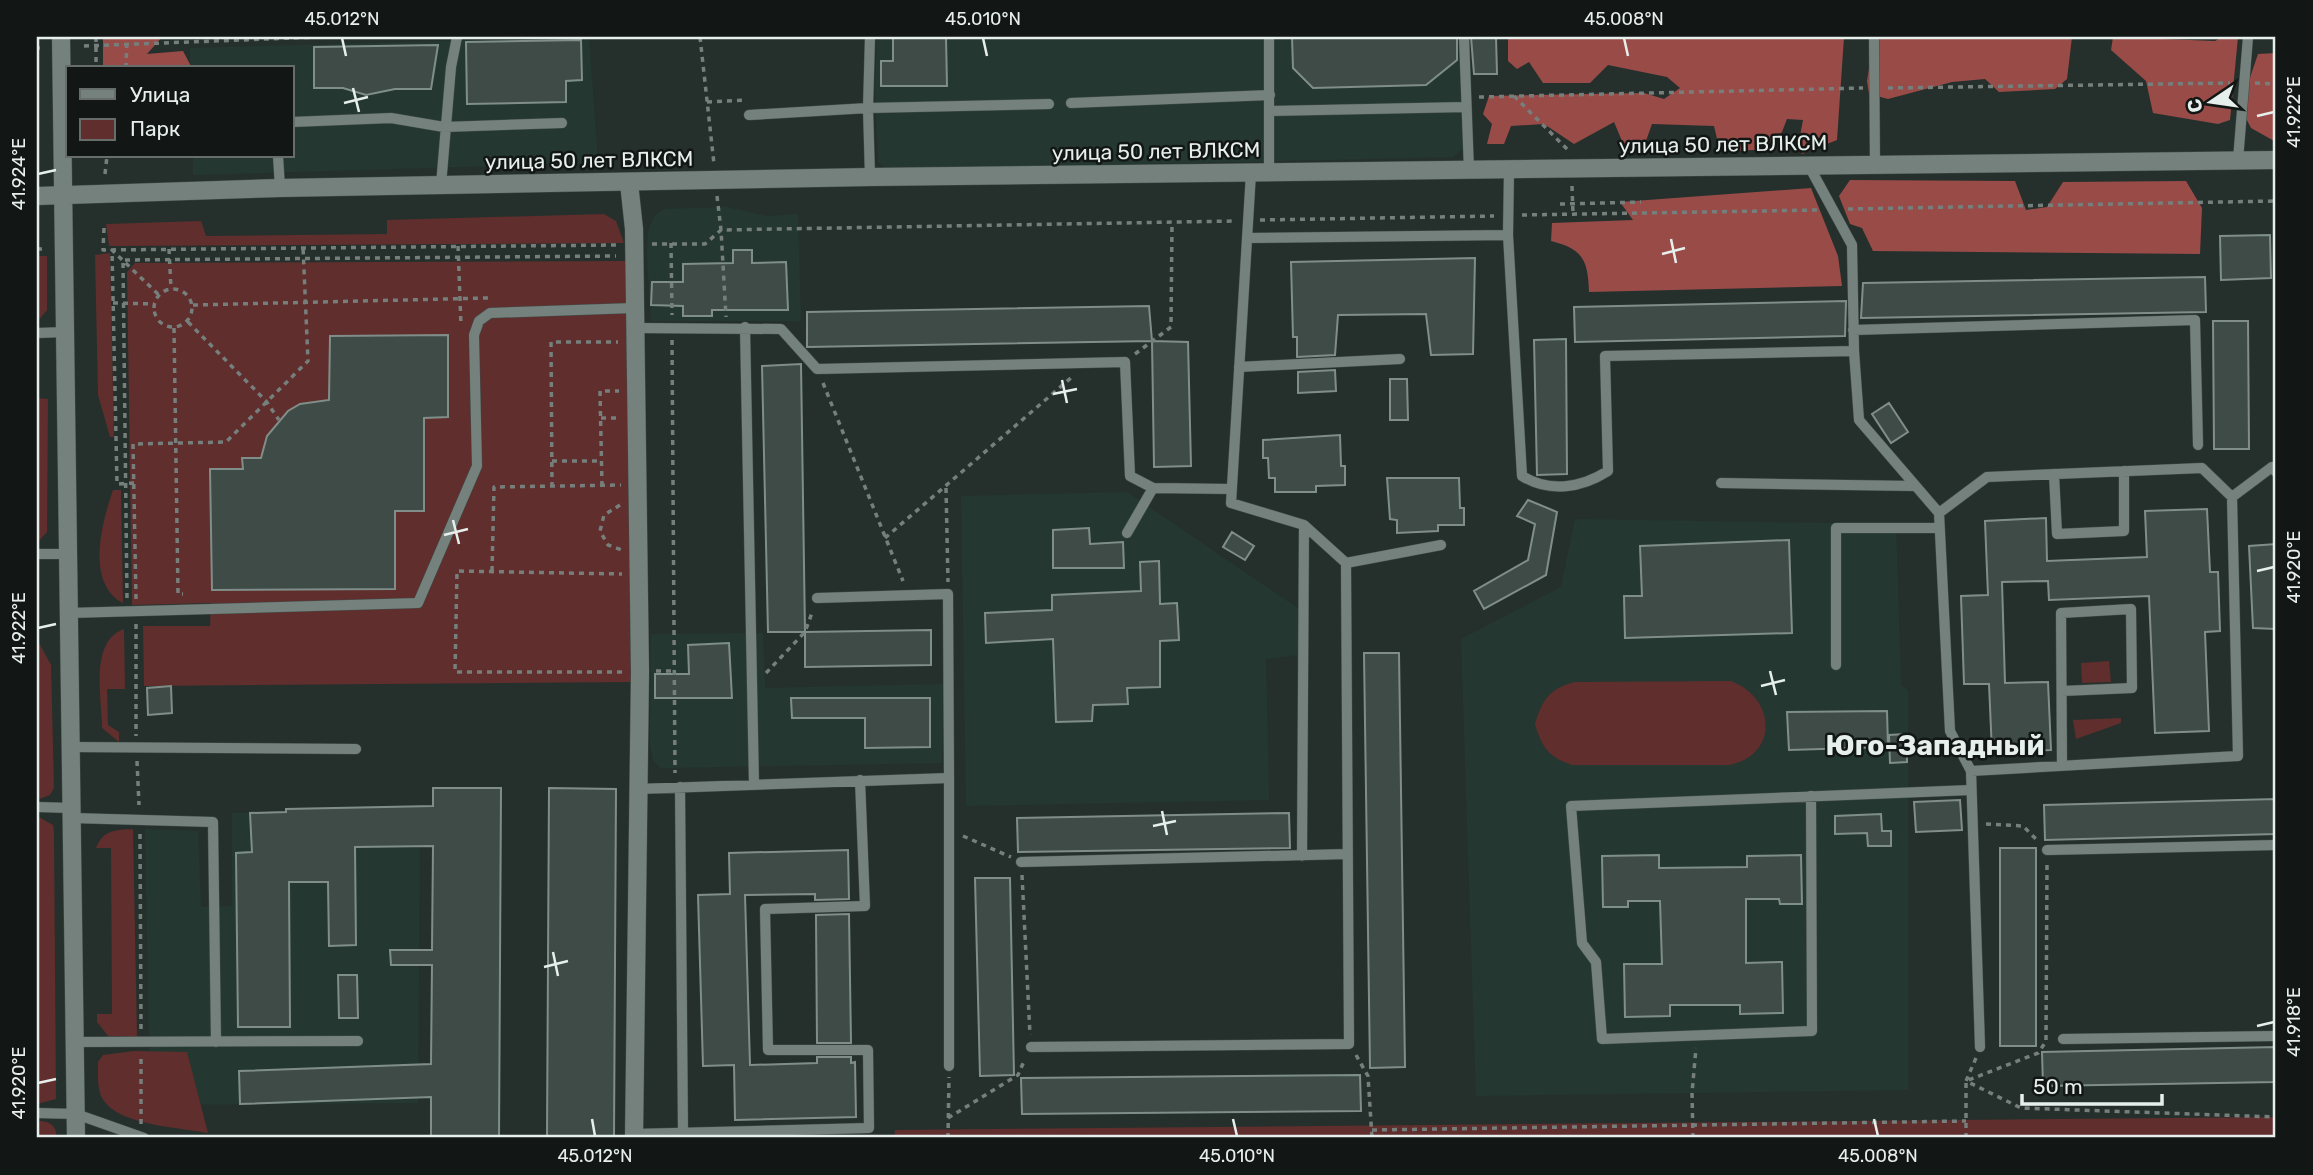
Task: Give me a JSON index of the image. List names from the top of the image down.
{
  "streets": {
    "street": ["улица 50 лет ВЛКСМ"]
  },
  "districts": ["Юго-Западный"],
  "legend": ["Улица", "Парк"],
  "scale_bar": "50 m",
  "north": "left",
  "coordinates": [
    "45.012°N",
    "45.010°N",
    "45.008°N",
    "41.922°E",
    "41.924°E",
    "41.920°E",
    "41.918°E"
  ]
}
